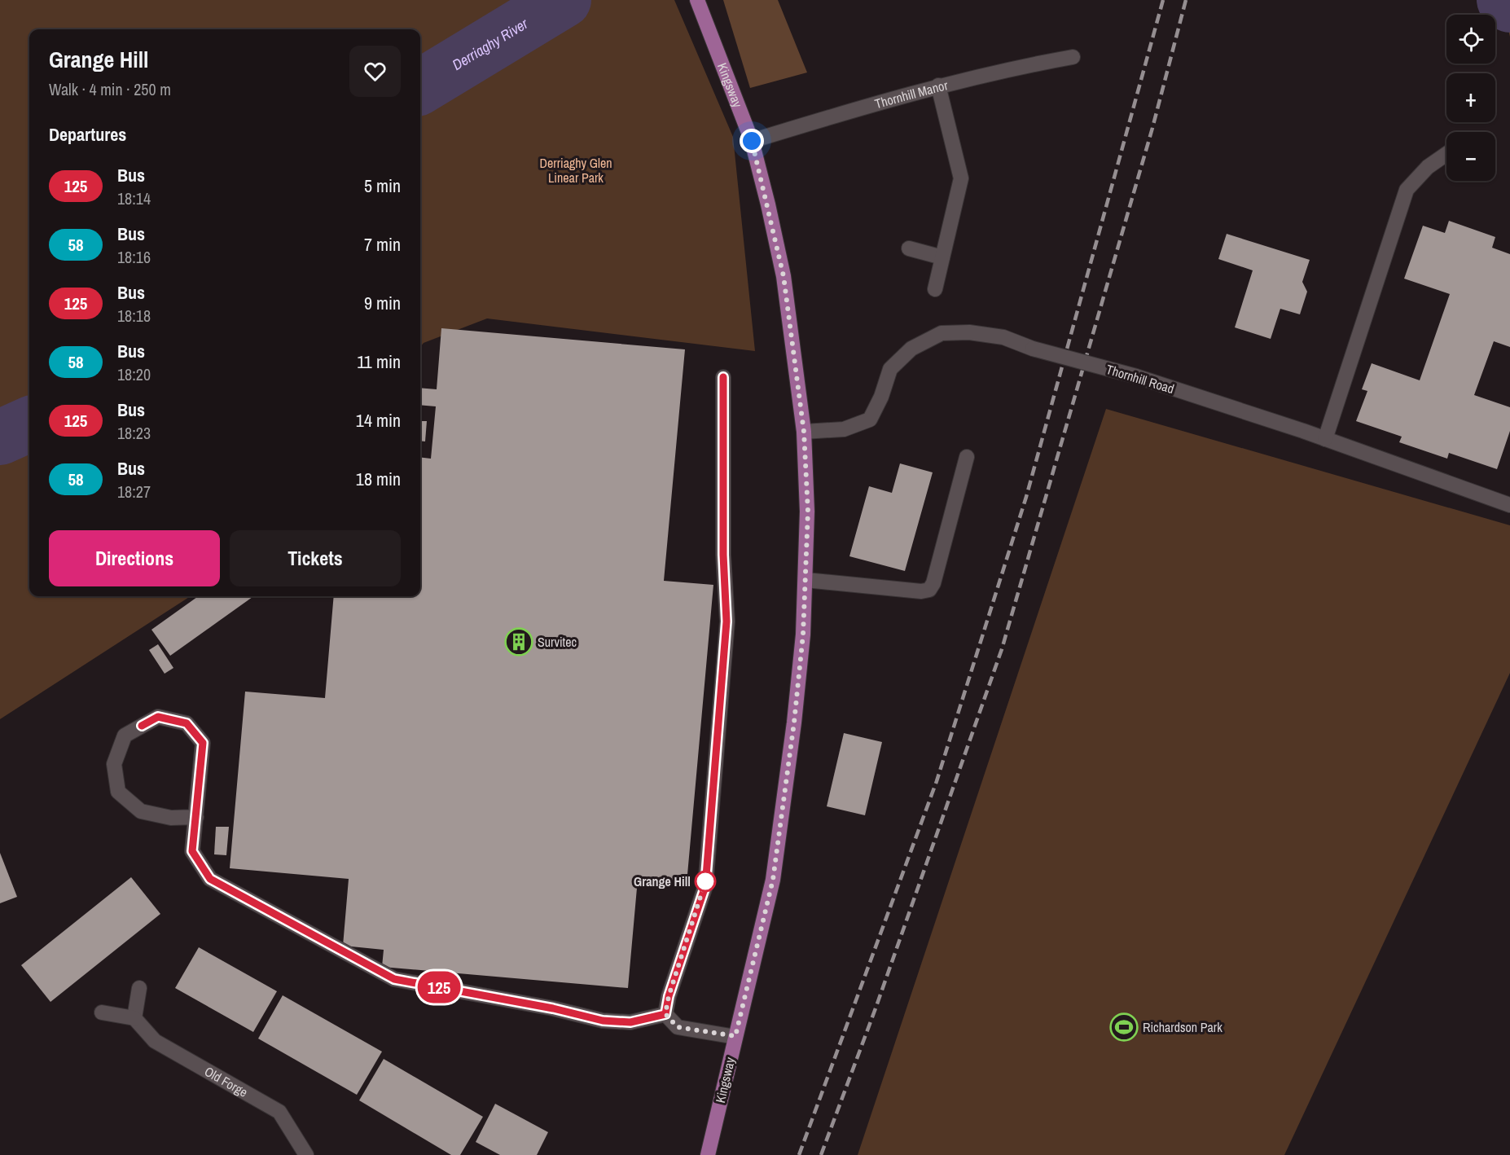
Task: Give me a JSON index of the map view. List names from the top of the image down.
{
  "streets": {
    "main road": ["Kingsway"],
    "street": ["Thornhill Manor", "Thornhill Road", "Old Forge"]
  },
  "crossings": [
    ["Kingsway", "Thornhill Manor"],
    ["Kingsway", "Thornhill Road"]
  ],
  "water": ["Derriaghy River"],
  "parks": ["Derriaghy Glen Linear Park"],
  "places": {
    "building": ["Survitec"],
    "other": ["Grange Hill"],
    "sports": ["Richardson Park"]
  },
  "lines": ["bus line 125"],
  "page": {
    "on_map": "125",
    "map_buttons": ["+", "−"],
    "heading": [
      ["Grange Hill", "Walk · 4 min · 250 m"],
      "Departures"
    ],
    "list": [
      {
        "mark": "125",
        "name": "Bus",
        "note": "18:14",
        "value": "5 min"
      },
      {
        "mark": "58",
        "name": "Bus",
        "note": "18:16",
        "value": "7 min"
      },
      {
        "mark": "125",
        "name": "Bus",
        "note": "18:18",
        "value": "9 min"
      },
      {
        "mark": "58",
        "name": "Bus",
        "note": "18:20",
        "value": "11 min"
      },
      {
        "mark": "125",
        "name": "Bus",
        "note": "18:23",
        "value": "14 min"
      },
      {
        "mark": "58",
        "name": "Bus",
        "note": "18:27",
        "value": "18 min"
      }
    ],
    "buttons": ["Directions", "Tickets"]
  }
}
